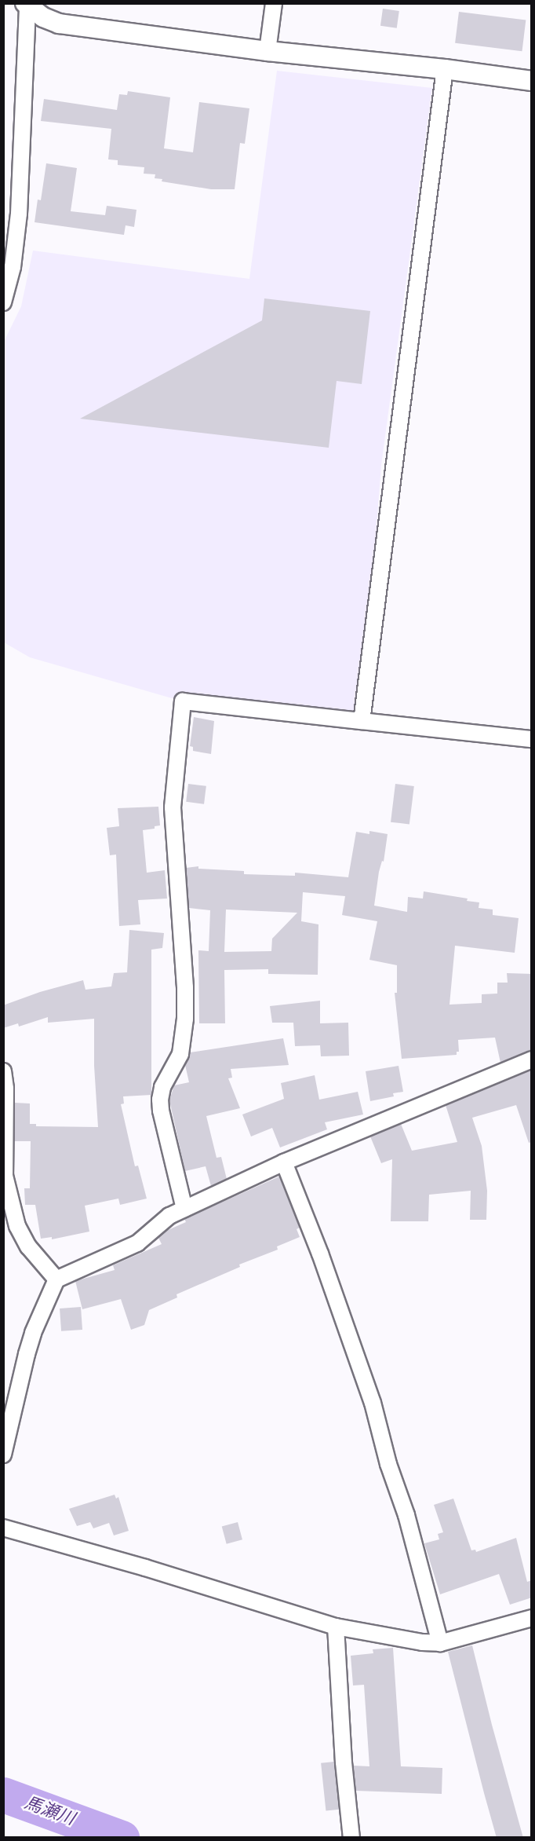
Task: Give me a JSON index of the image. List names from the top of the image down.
{
  "water": ["馬瀬川"]
}
